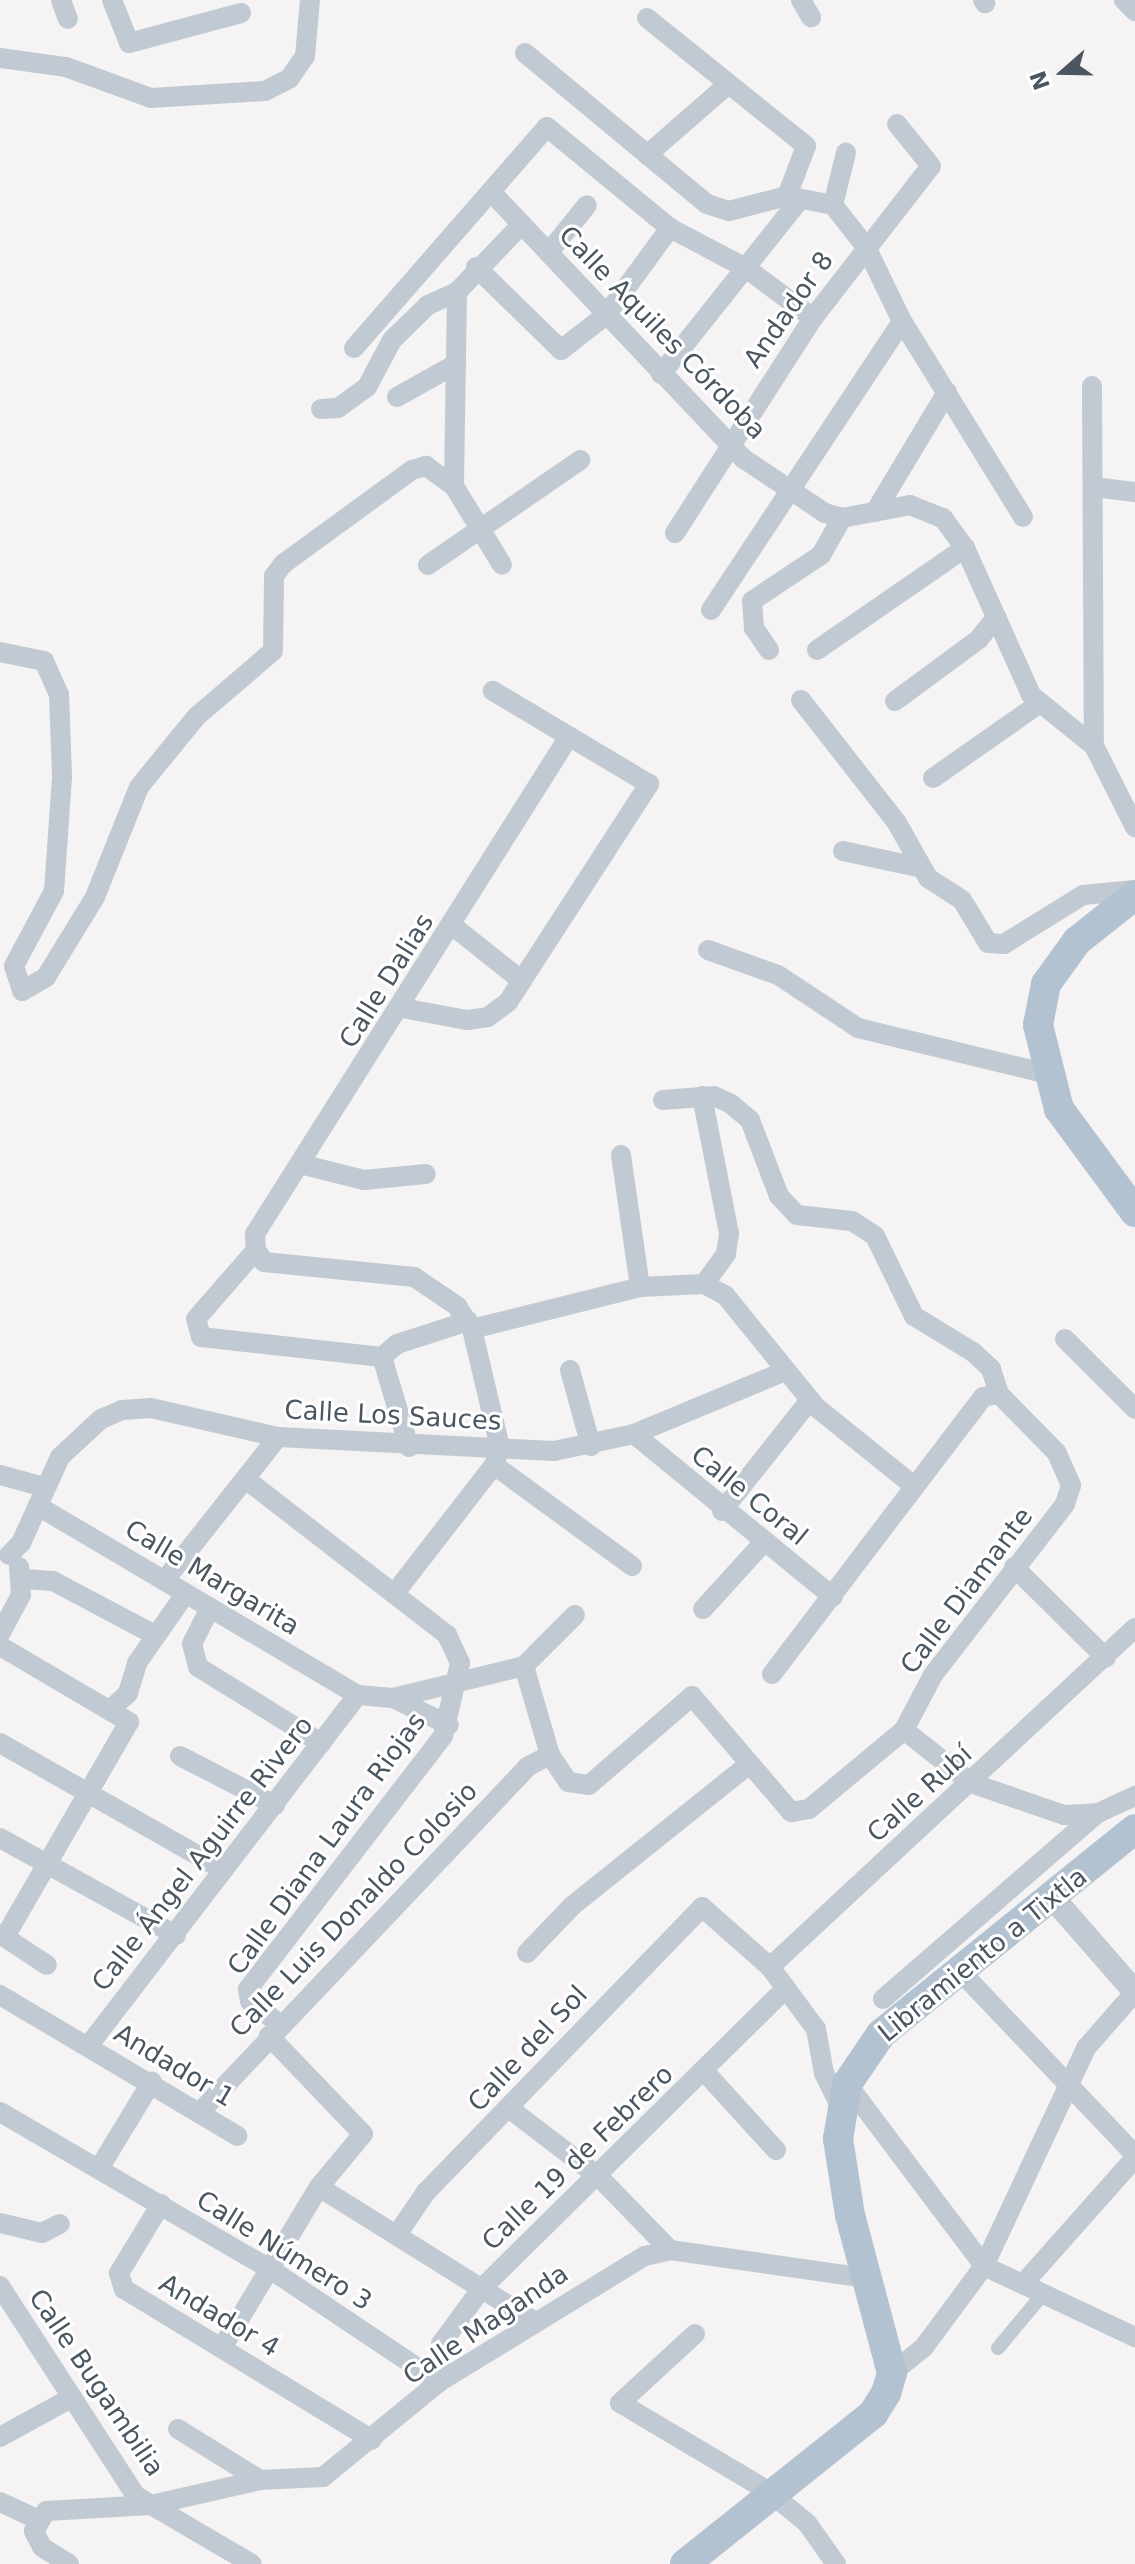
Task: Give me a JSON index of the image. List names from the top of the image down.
{
  "streets": {
    "main road": ["Libramiento a Tixtla"],
    "street": [
      "Andador 8",
      "Calle Aquiles Córdoba",
      "Calle Dalias",
      "Calle Los Sauces",
      "Calle Coral",
      "Calle Margarita",
      "Calle Diamante",
      "Calle Rubí",
      "Calle Diana Laura Riojas",
      "Calle Ángel Aguirre Rivero",
      "Calle Luis Donaldo Colosio",
      "Calle del Sol",
      "Andador 1",
      "Calle 19 de Febrero",
      "Calle Número 3",
      "Andador 4",
      "Calle Maganda",
      "Calle Bugambilia"
    ]
  },
  "crossings": [
    ["Andador 8", "Calle Aquiles Córdoba"],
    ["Calle Los Sauces", "Calle Coral"],
    ["Calle Los Sauces", "Calle Margarita"],
    ["Calle Margarita", "Calle Ángel Aguirre Rivero"],
    ["Calle Rubí", "Calle del Sol"],
    ["Calle Diana Laura Riojas", "Calle Luis Donaldo Colosio"],
    ["Calle Ángel Aguirre Rivero", "Andador 1"],
    ["Calle Luis Donaldo Colosio", "Andador 1"],
    ["Calle 19 de Febrero", "Calle Número 3"],
    ["Calle 19 de Febrero", "Calle Maganda"],
    ["Calle Número 3", "Andador 4"],
    ["Calle Número 3", "Calle Maganda"],
    ["Andador 4", "Calle Maganda"],
    ["Calle Maganda", "Calle Bugambilia"]
  ],
  "north": "left"
}
